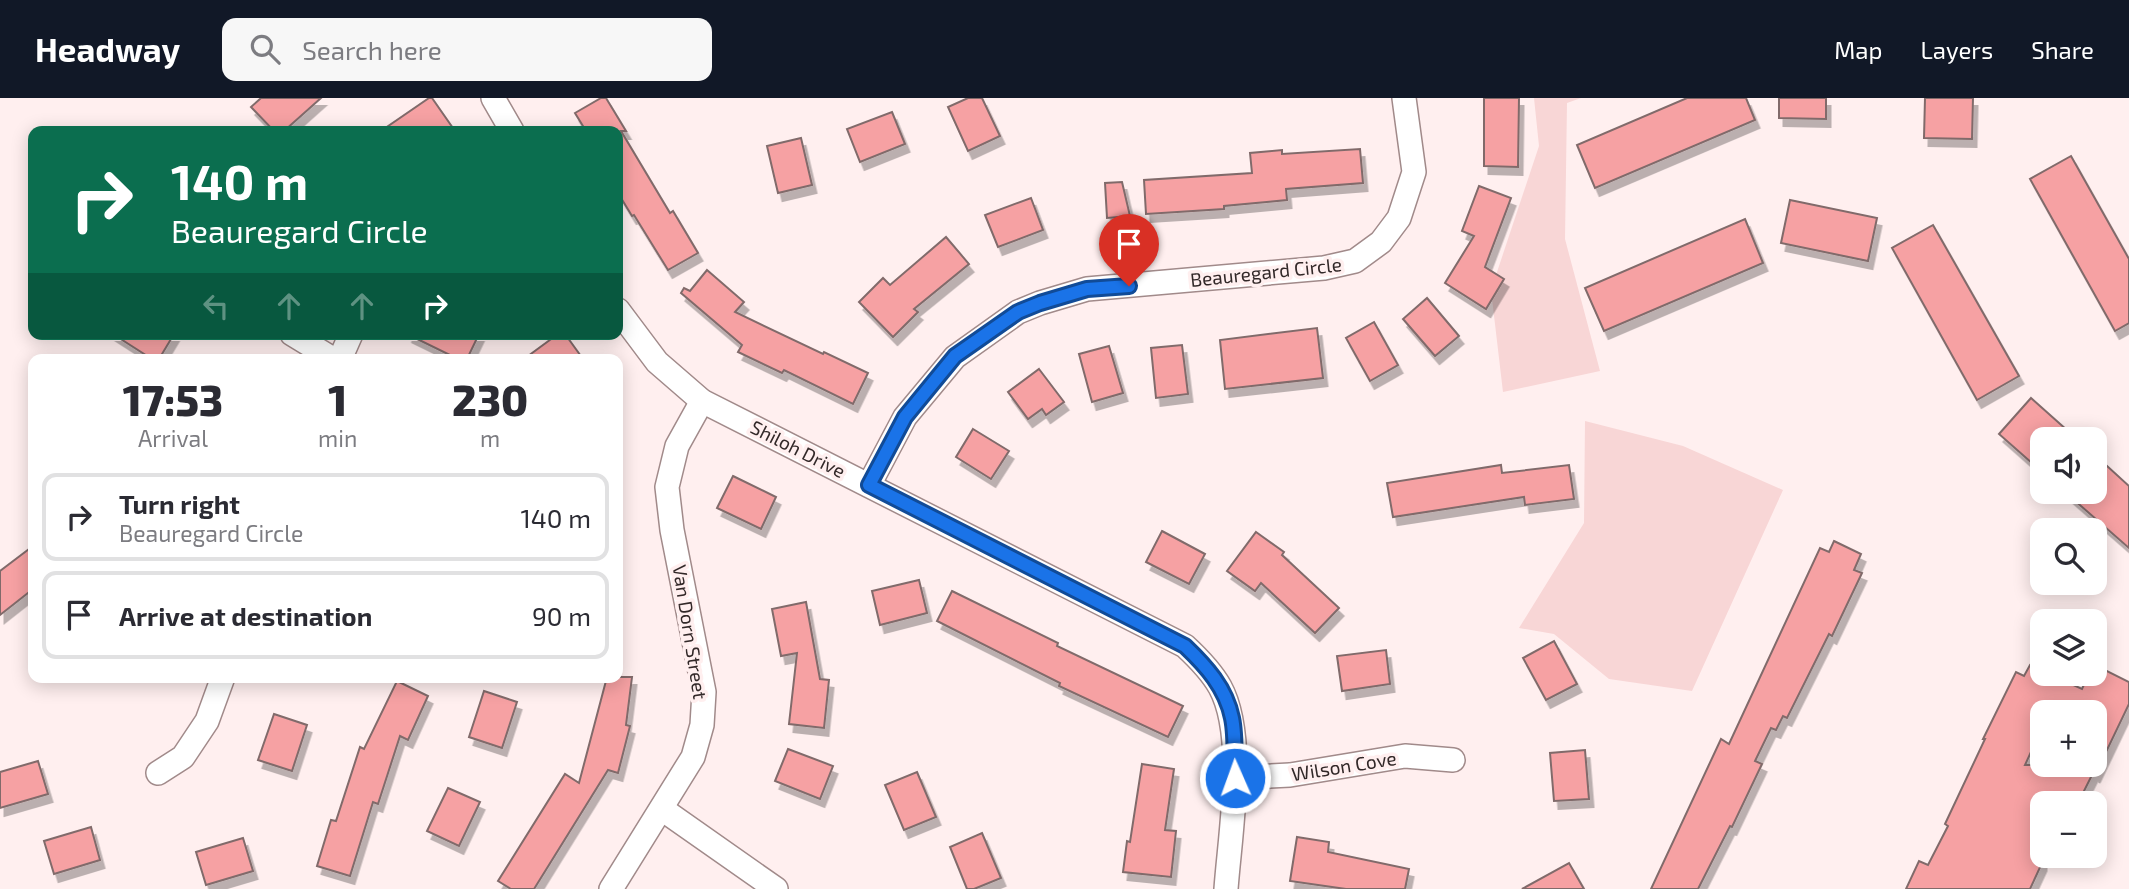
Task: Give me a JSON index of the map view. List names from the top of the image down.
{
  "streets": {
    "street": [
      "Beauregard Circle",
      "Shiloh Drive",
      "Van Dorn Street",
      "Wilson Cove"
    ]
  },
  "crossings": [
    ["Beauregard Circle", "Shiloh Drive"],
    ["Shiloh Drive", "Van Dorn Street"],
    ["Shiloh Drive", "Wilson Cove"]
  ],
  "page": {
    "header": "Headway",
    "search": "Search here",
    "nav": ["Map", "Layers", "Share"],
    "turn": ["140 m", "Beauregard Circle"],
    "eta": [
      "17:53",
      "Arrival",
      "1",
      "min",
      "230",
      "m"
    ],
    "map_buttons": ["+", "−"],
    "list": [
      {
        "name": "Turn right",
        "note": "Beauregard Circle",
        "value": "140 m"
      },
      {
        "name": "Arrive at destination",
        "value": "90 m"
      }
    ]
  }
}
